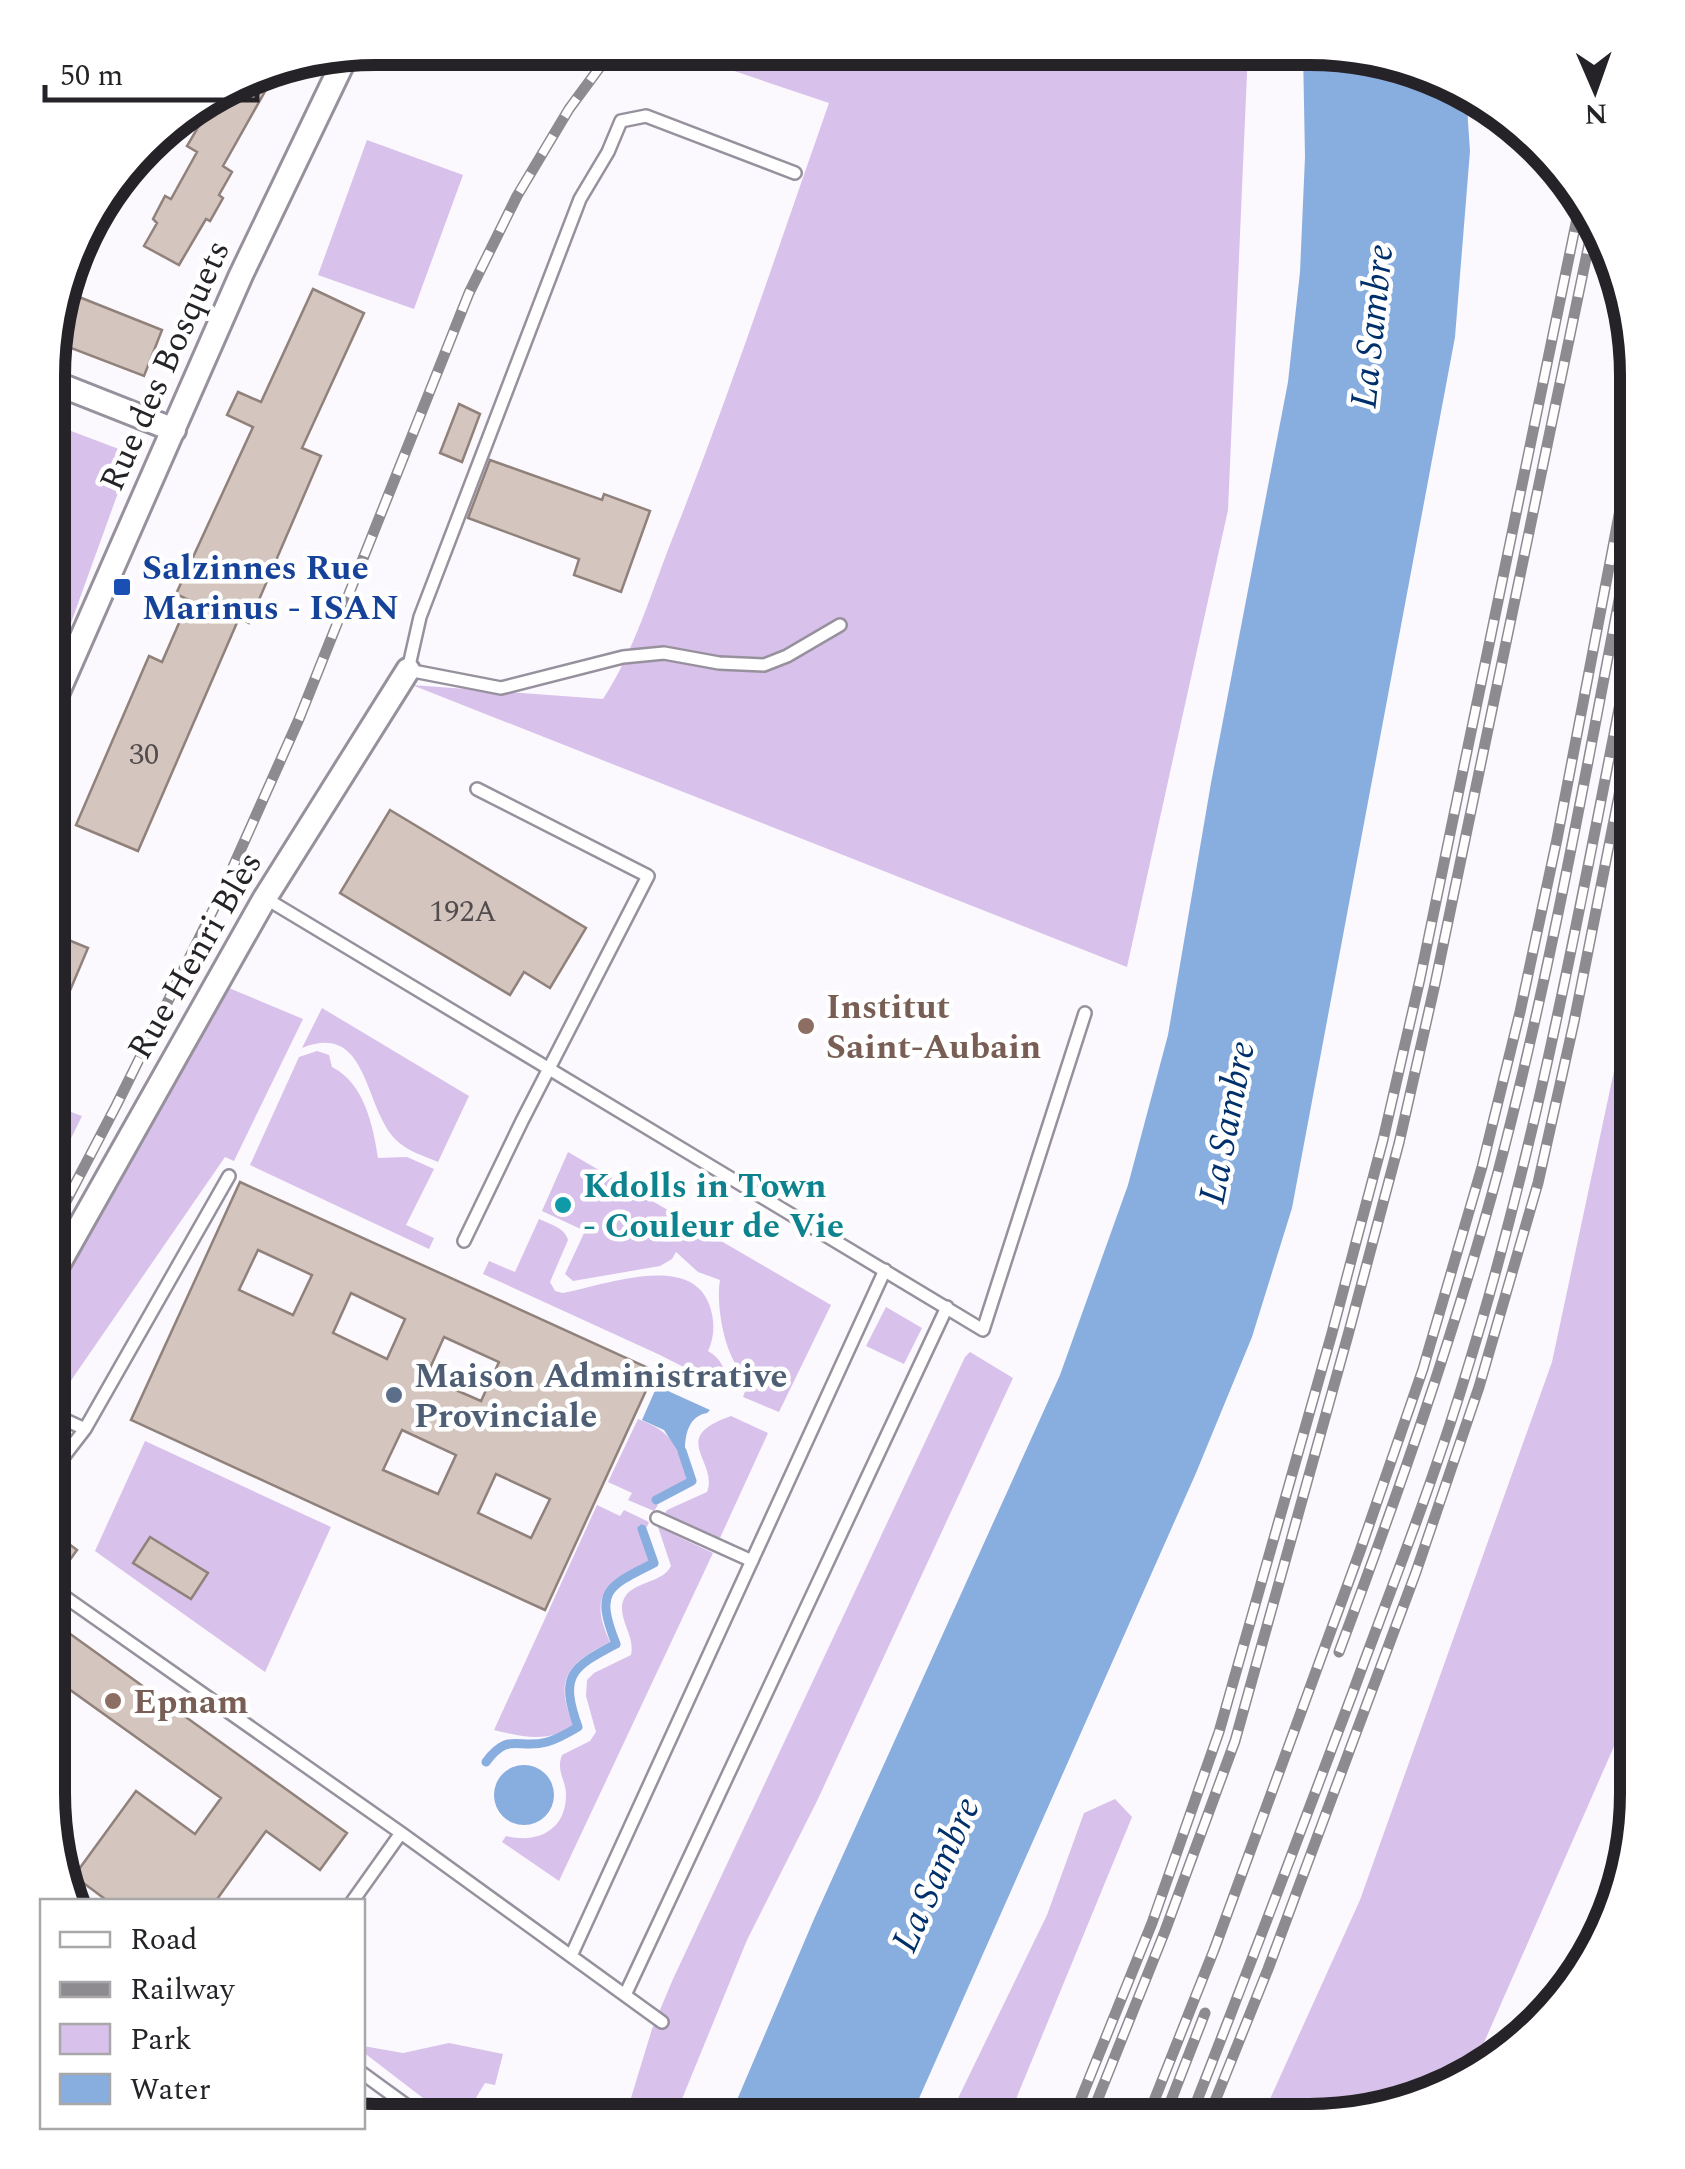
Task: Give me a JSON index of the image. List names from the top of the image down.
{
  "streets": {
    "street": ["Rue des Bosquets", "Rue Henri Blès"]
  },
  "water": ["La Sambre"],
  "places": {
    "transit": ["Salzinnes Rue Marinus - ISAN"],
    "other": [
      "Institut Saint-Aubain",
      "Kdolls in Town - Couleur de Vie",
      "Maison Administrative Provinciale",
      "Epnam"
    ]
  },
  "house_numbers": ["30", "192A"],
  "legend": [
    "Road",
    "Railway",
    "Park",
    "Water"
  ],
  "scale_bar": "50 m",
  "north": "bottom"
}
